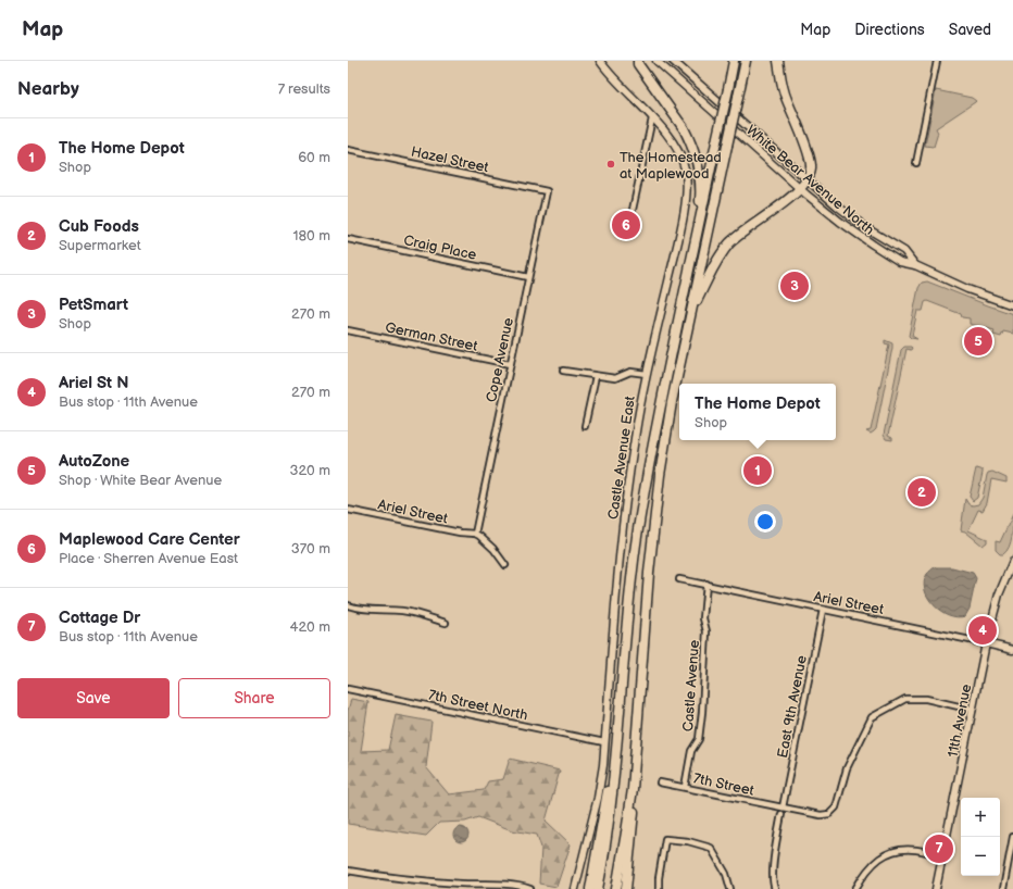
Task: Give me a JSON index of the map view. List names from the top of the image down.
{
  "streets": {
    "street": [
      "Hazel Street",
      "White Bear Avenue North",
      "Craig Place",
      "German Street",
      "Cope Avenue",
      "Castle Avenue East",
      "Ariel Street",
      "Castle Avenue",
      "7th Street North",
      "East 9th Avenue",
      "11th Avenue",
      "7th Street"
    ]
  },
  "crossings": [
    ["Hazel Street", "Cope Avenue"],
    ["Craig Place", "Cope Avenue"],
    ["German Street", "Cope Avenue"],
    ["Cope Avenue", "Ariel Street"],
    ["Castle Avenue East", "7th Street North"],
    ["Ariel Street", "Castle Avenue"],
    ["Ariel Street", "East 9th Avenue"],
    ["Ariel Street", "11th Avenue"],
    ["Castle Avenue", "7th Street"],
    ["East 9th Avenue", "7th Street"],
    ["11th Avenue", "7th Street"]
  ],
  "places": ["The Homestead at Maplewood"],
  "page": {
    "header": "Map",
    "nav": ["Map", "Directions", "Saved"],
    "heading": ["Nearby", "7 results"],
    "list": [
      {
        "mark": "1",
        "name": "The Home Depot",
        "note": "Shop",
        "value": "60 m"
      },
      {
        "mark": "2",
        "name": "Cub Foods",
        "note": "Supermarket",
        "value": "180 m"
      },
      {
        "mark": "3",
        "name": "PetSmart",
        "note": "Shop",
        "value": "270 m"
      },
      {
        "mark": "4",
        "name": "Ariel St N",
        "note": "Bus stop · 11th Avenue",
        "value": "270 m"
      },
      {
        "mark": "5",
        "name": "AutoZone",
        "note": "Shop · White Bear Avenue",
        "value": "320 m"
      },
      {
        "mark": "6",
        "name": "Maplewood Care Center",
        "note": "Place · Sherren Avenue East",
        "value": "370 m"
      },
      {
        "mark": "7",
        "name": "Cottage Dr",
        "note": "Bus stop · 11th Avenue",
        "value": "420 m"
      }
    ],
    "pins": [
      "6",
      "3",
      "5",
      "1",
      "2",
      "4",
      "7"
    ],
    "popup": ["The Home Depot", "Shop"],
    "buttons": ["Save", "Share"],
    "map_buttons": ["+", "−"]
  }
}
